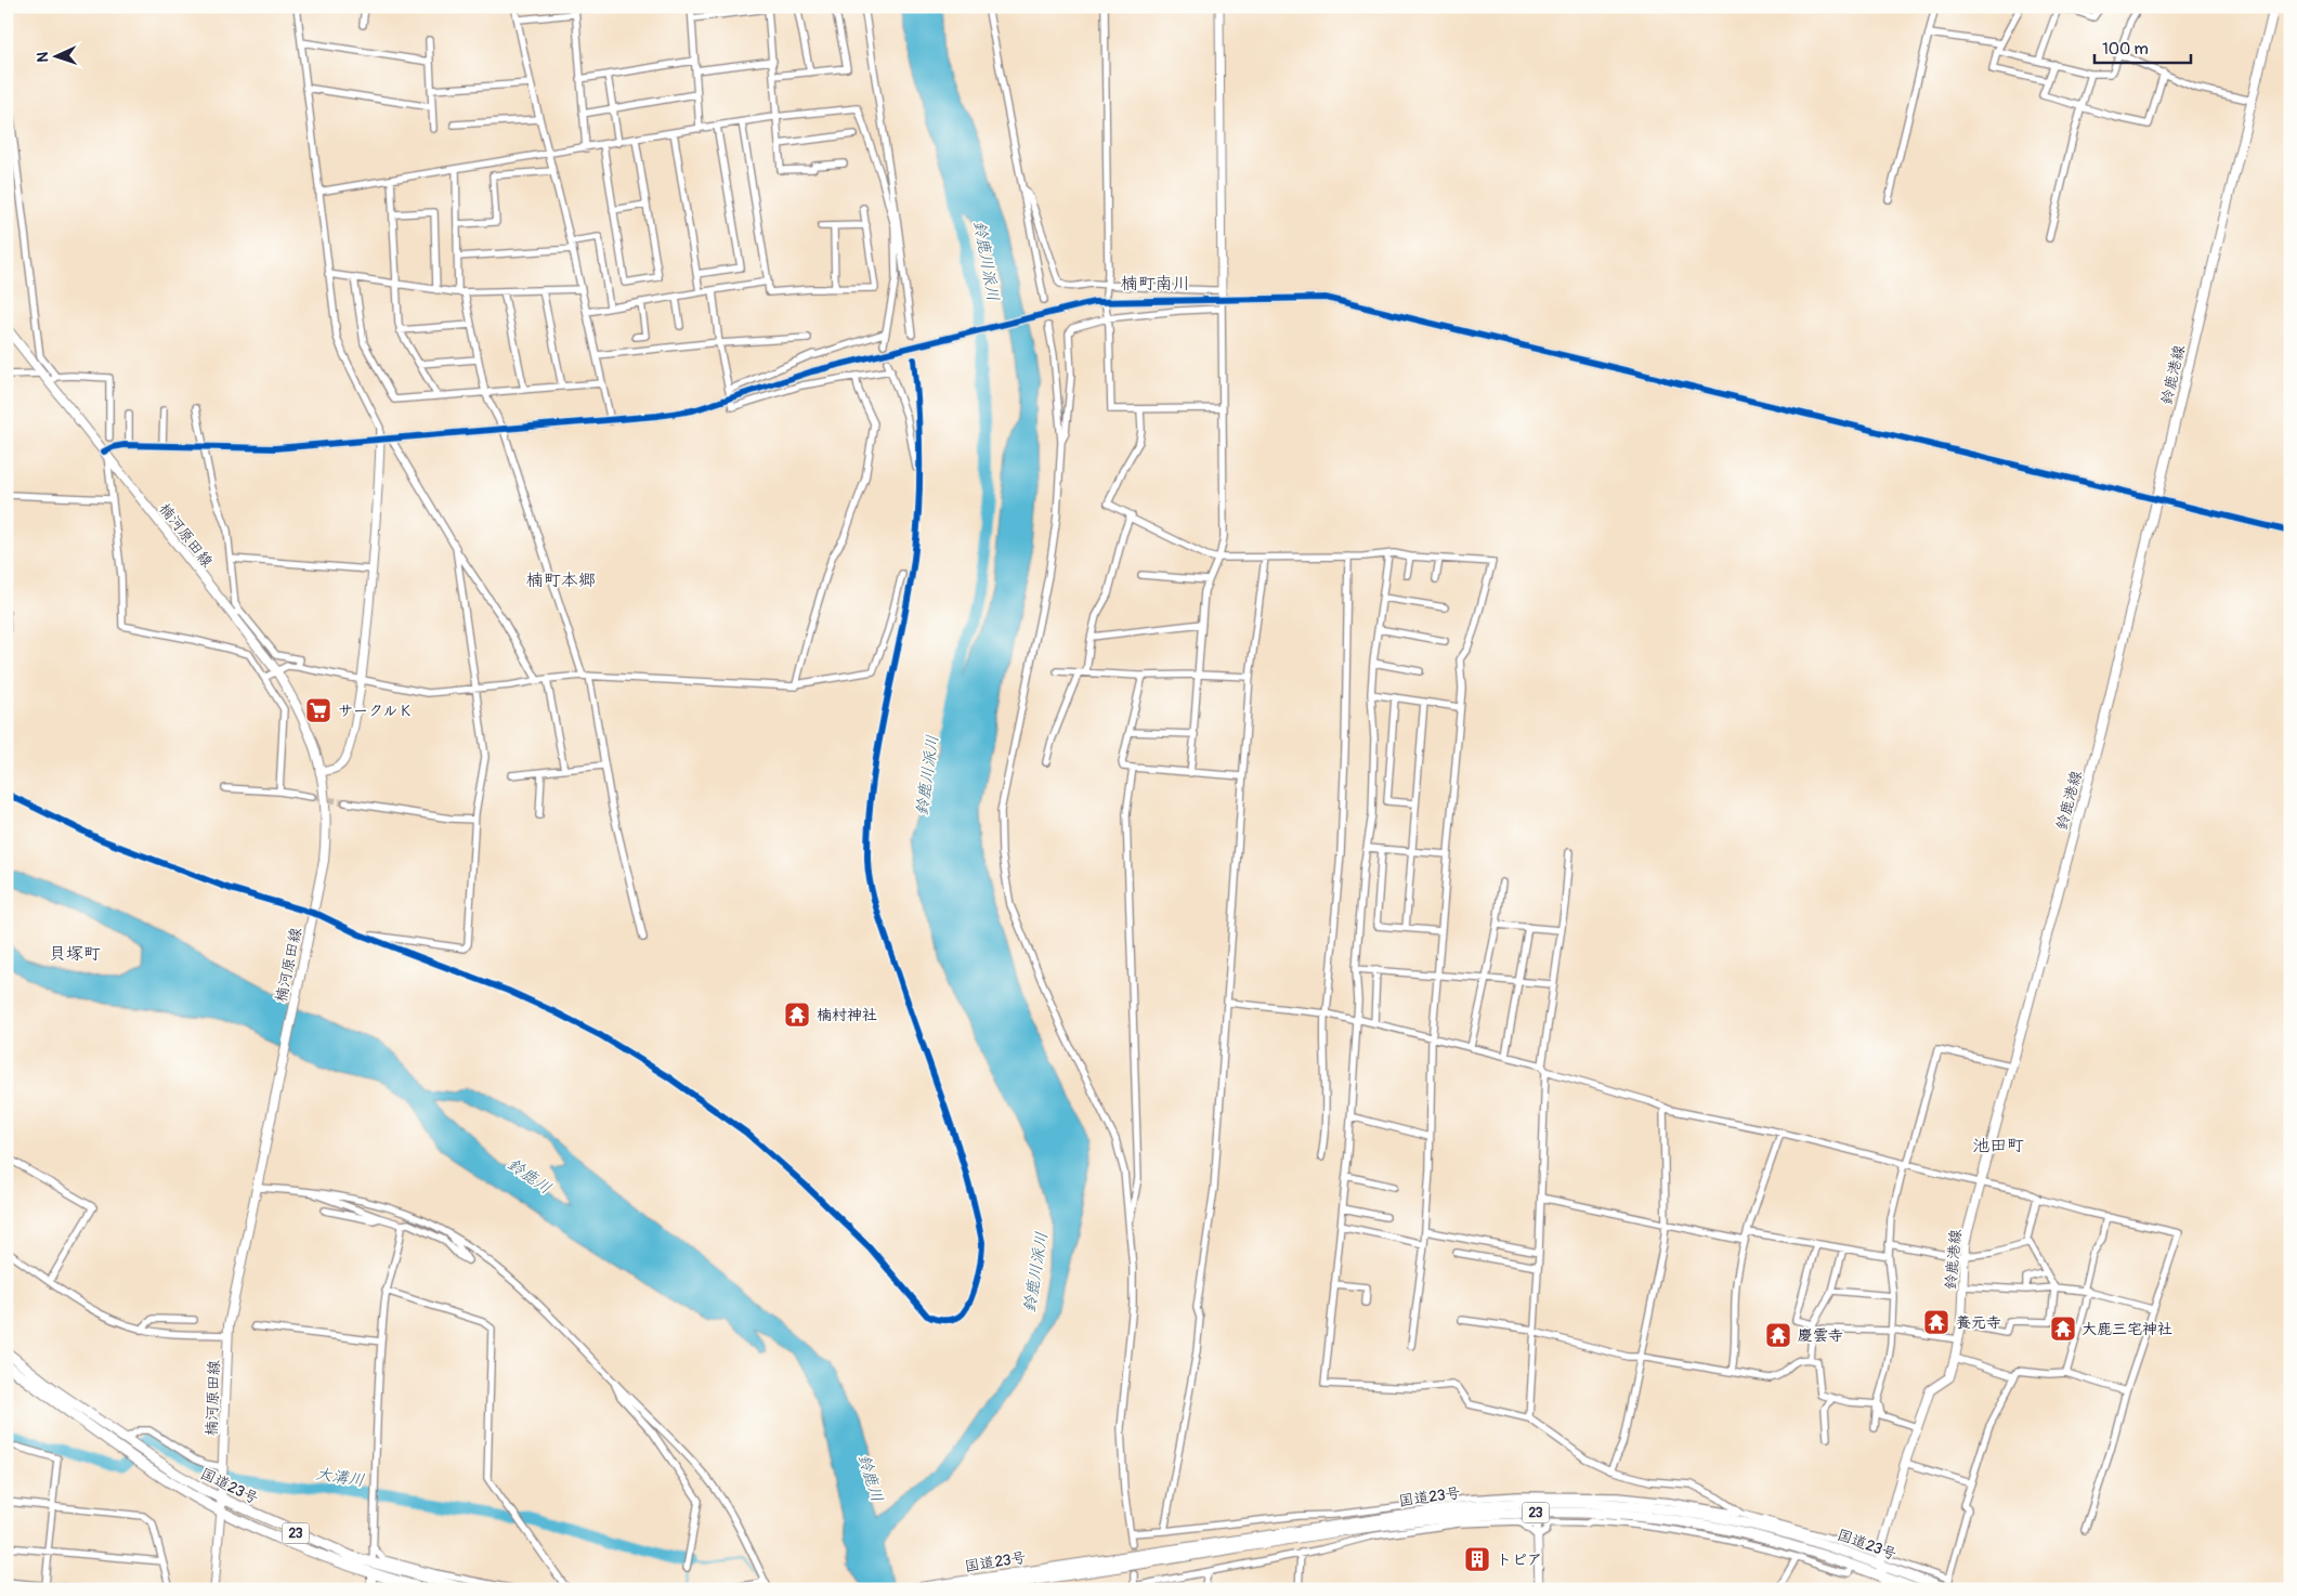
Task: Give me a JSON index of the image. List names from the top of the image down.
{
  "streets": {
    "highway": ["国道23号", "23"],
    "main road": ["鈴鹿港線", "楠河原田線"]
  },
  "crossings": [
    ["鈴鹿港線", "国道23号"],
    ["楠河原田線", "国道23号"]
  ],
  "districts": [
    "楠町南川",
    "楠町本郷",
    "貝塚町",
    "池田町"
  ],
  "water": ["鈴鹿川派川", "鈴鹿川", "大溝川"],
  "places": {
    "supermarket": ["サークルＫ"],
    "temple": [
      "楠村神社",
      "養元寺",
      "大鹿三宅神社",
      "慶雲寺"
    ],
    "building": ["トピア"]
  },
  "scale_bar": "100 m",
  "north": "left"
}
